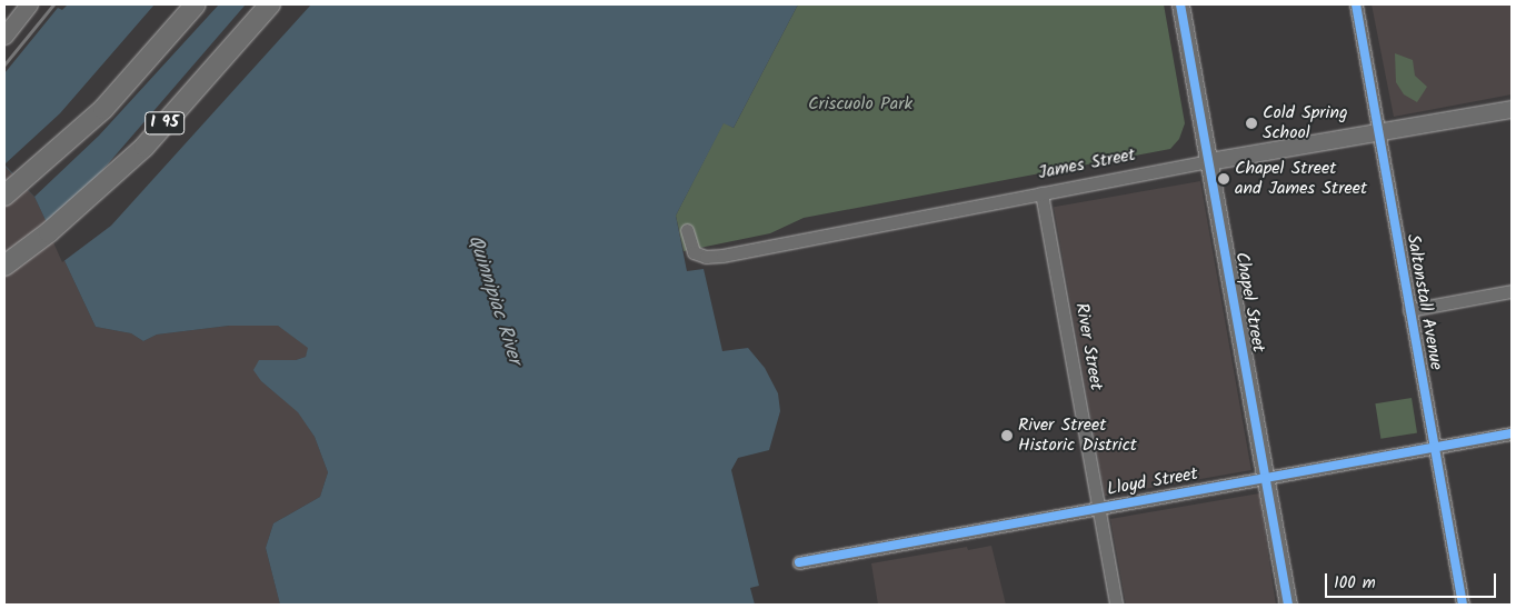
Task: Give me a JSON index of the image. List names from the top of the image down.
{
  "streets": {
    "highway": ["I 95"],
    "main road": ["James Street", "Chapel Street"],
    "street": ["Saltonstall Avenue", "River Street", "Lloyd Street"]
  },
  "crossings": [
    ["James Street", "Chapel Street"],
    ["James Street", "Saltonstall Avenue"],
    ["James Street", "River Street"],
    ["Chapel Street", "Lloyd Street"],
    ["Saltonstall Avenue", "Lloyd Street"],
    ["River Street", "Lloyd Street"]
  ],
  "water": ["Quinnipiac River"],
  "parks": ["Criscuolo Park"],
  "places": ["Cold Spring School", "Chapel Street and James Street", "River Street Historic District"],
  "scale_bar": "100 m"
}
